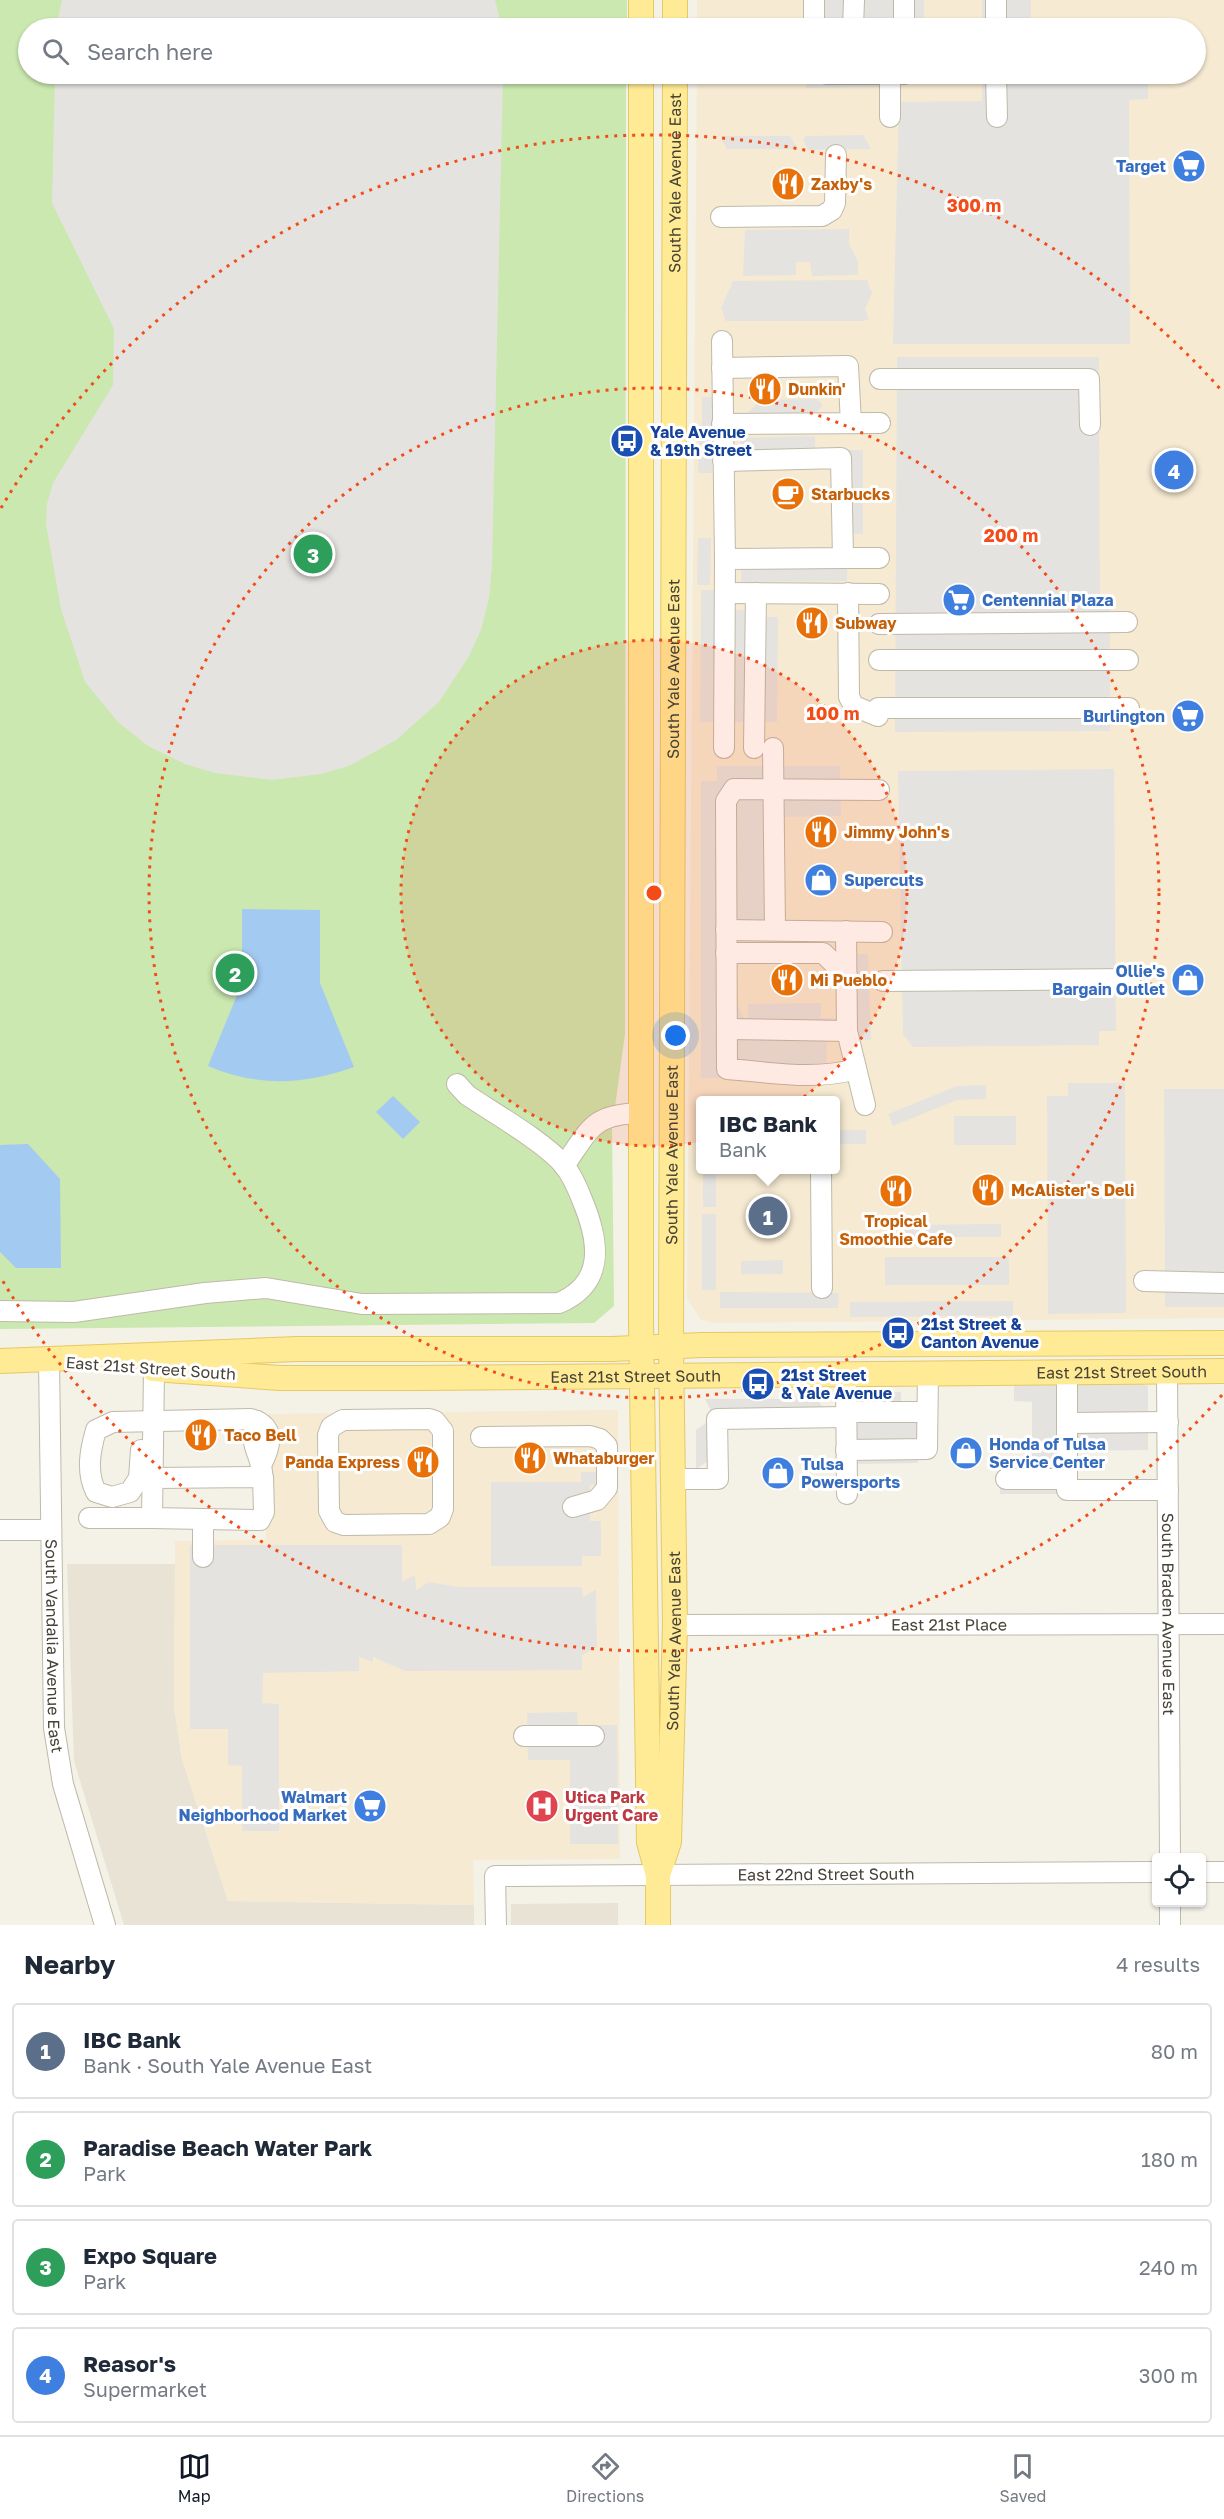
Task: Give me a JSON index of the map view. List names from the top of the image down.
{
  "streets": {
    "main road": ["South Yale Avenue East", "East 21st Street South"],
    "street": [
      "South Braden Avenue East",
      "East 21st Place",
      "South Vandalia Avenue East",
      "East 22nd Street South"
    ]
  },
  "crossings": [
    ["South Yale Avenue East", "East 21st Street South"],
    ["South Yale Avenue East", "East 21st Place"],
    ["South Yale Avenue East", "East 22nd Street South"],
    ["East 21st Street South", "South Braden Avenue East"],
    ["East 21st Street South", "South Vandalia Avenue East"],
    ["South Braden Avenue East", "East 21st Place"]
  ],
  "places": {
    "supermarket": [
      "Target",
      "Centennial Plaza",
      "Burlington",
      "Walmart Neighborhood Market"
    ],
    "restaurant": [
      "Zaxby's",
      "Dunkin'",
      "Subway",
      "Jimmy John's",
      "Mi Pueblo",
      "McAlister's Deli",
      "Tropical Smoothie Cafe",
      "Taco Bell",
      "Whataburger",
      "Panda Express"
    ],
    "bus stop": ["Yale Avenue & 19th Street", "21st Street & Canton Avenue", "21st Street & Yale Avenue"],
    "cafe": ["Starbucks"],
    "shop": [
      "Supercuts",
      "Ollie's Bargain Outlet",
      "Honda of Tulsa Service Center",
      "Tulsa Powersports"
    ],
    "hospital": ["Utica Park Urgent Care"]
  },
  "page": {
    "search": "Search here",
    "pins": [
      "4",
      "3",
      "2",
      "1"
    ],
    "popup": ["IBC Bank", "Bank"],
    "heading": ["Nearby", "4 results"],
    "list": [
      {
        "mark": "1",
        "name": "IBC Bank",
        "note": "Bank · South Yale Avenue East",
        "value": "80 m"
      },
      {
        "mark": "2",
        "name": "Paradise Beach Water Park",
        "note": "Park",
        "value": "180 m"
      },
      {
        "mark": "3",
        "name": "Expo Square",
        "note": "Park",
        "value": "240 m"
      },
      {
        "mark": "4",
        "name": "Reasor's",
        "note": "Supermarket",
        "value": "300 m"
      }
    ],
    "nav": ["Map", "Directions", "Saved"]
  },
  "rings": ["300 m", "200 m", "100 m"]
}
